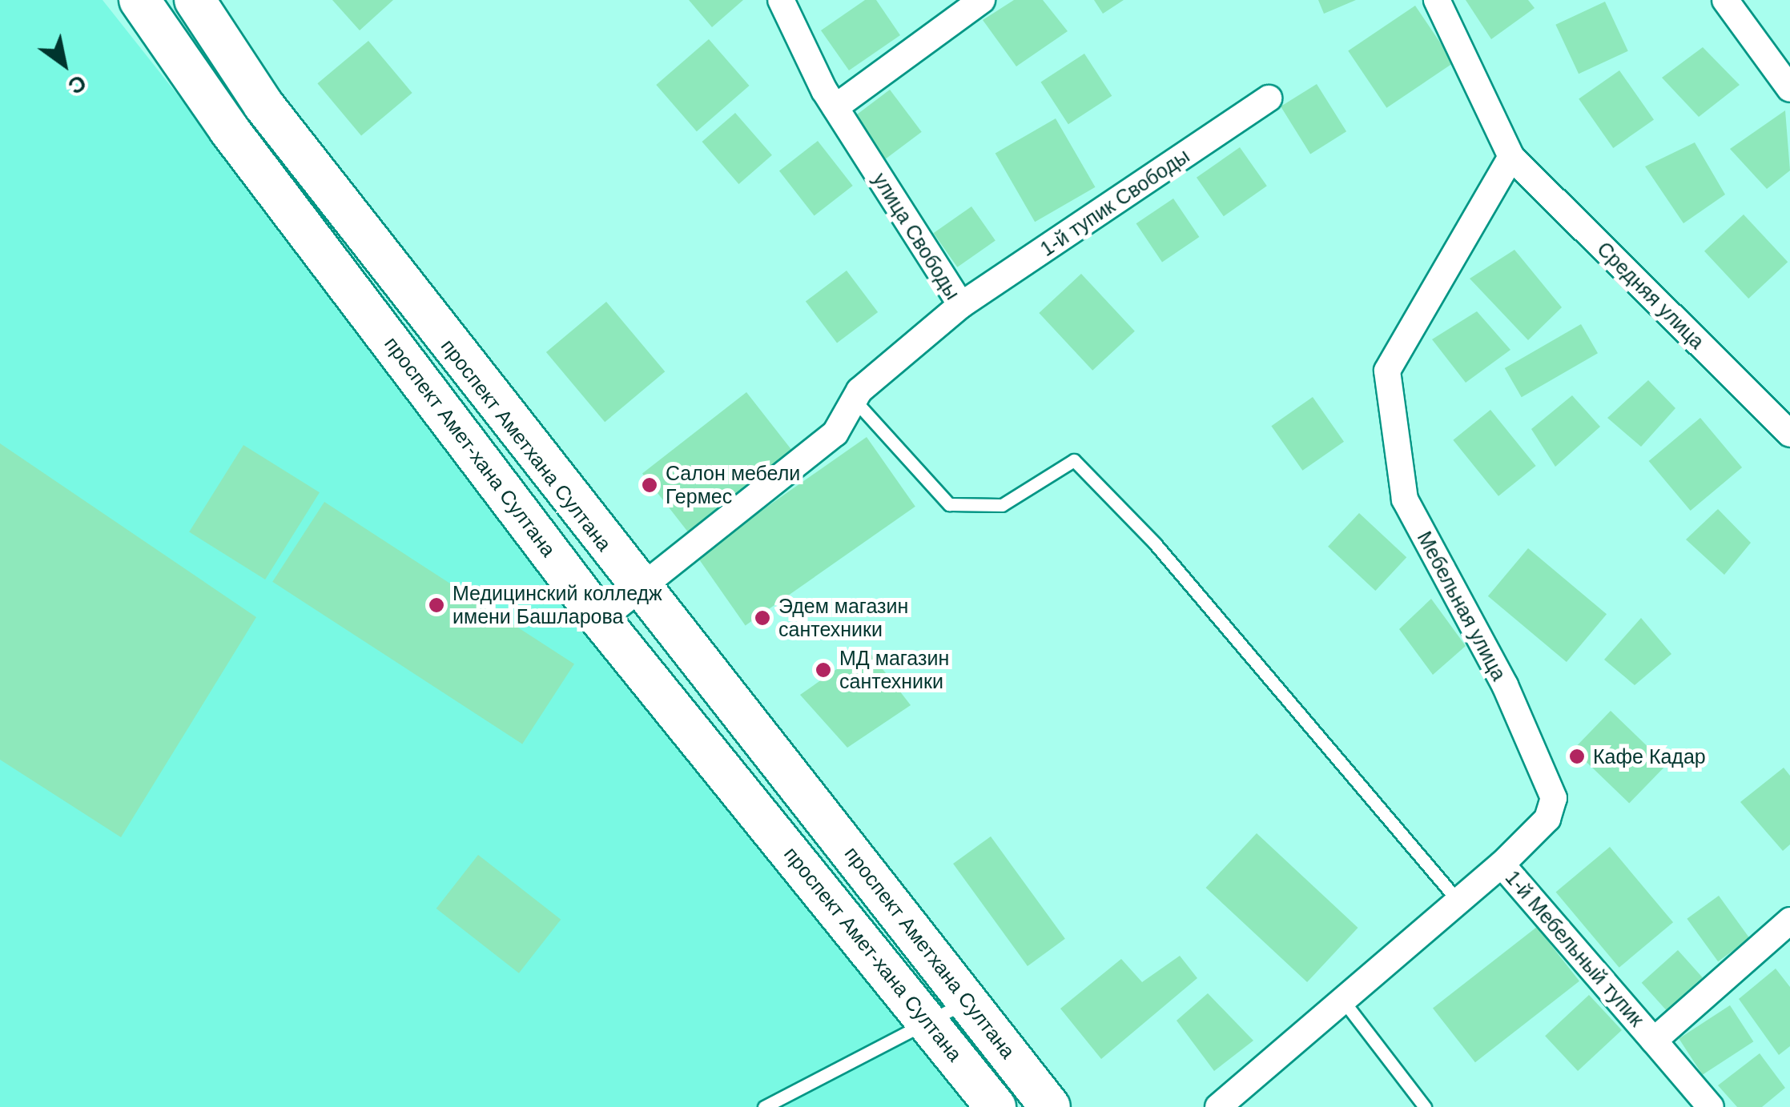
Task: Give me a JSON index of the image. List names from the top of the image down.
{
  "streets": {
    "main road": ["проспект Аметхана Султана", "проспект Амет-хана Султана"],
    "street": [
      "1-й тупик Свободы",
      "улица Свободы",
      "Средняя улица",
      "Мебельная улица",
      "1-й Мебельный тупик"
    ]
  },
  "crossings": [
    ["1-й тупик Свободы", "улица Свободы"],
    ["улица Свободы", "проспект Аметхана Султана"],
    ["улица Свободы", "проспект Амет-хана Султана"],
    ["Средняя улица", "Мебельная улица"],
    ["Мебельная улица", "1-й Мебельный тупик"]
  ],
  "places": [
    "Салон мебели Гермес",
    "Медицинский колледж имени Башларова",
    "Эдем магазин сантехники",
    "МД магазин сантехники",
    "Кафе Кадар"
  ],
  "north": "bottom right"
}
